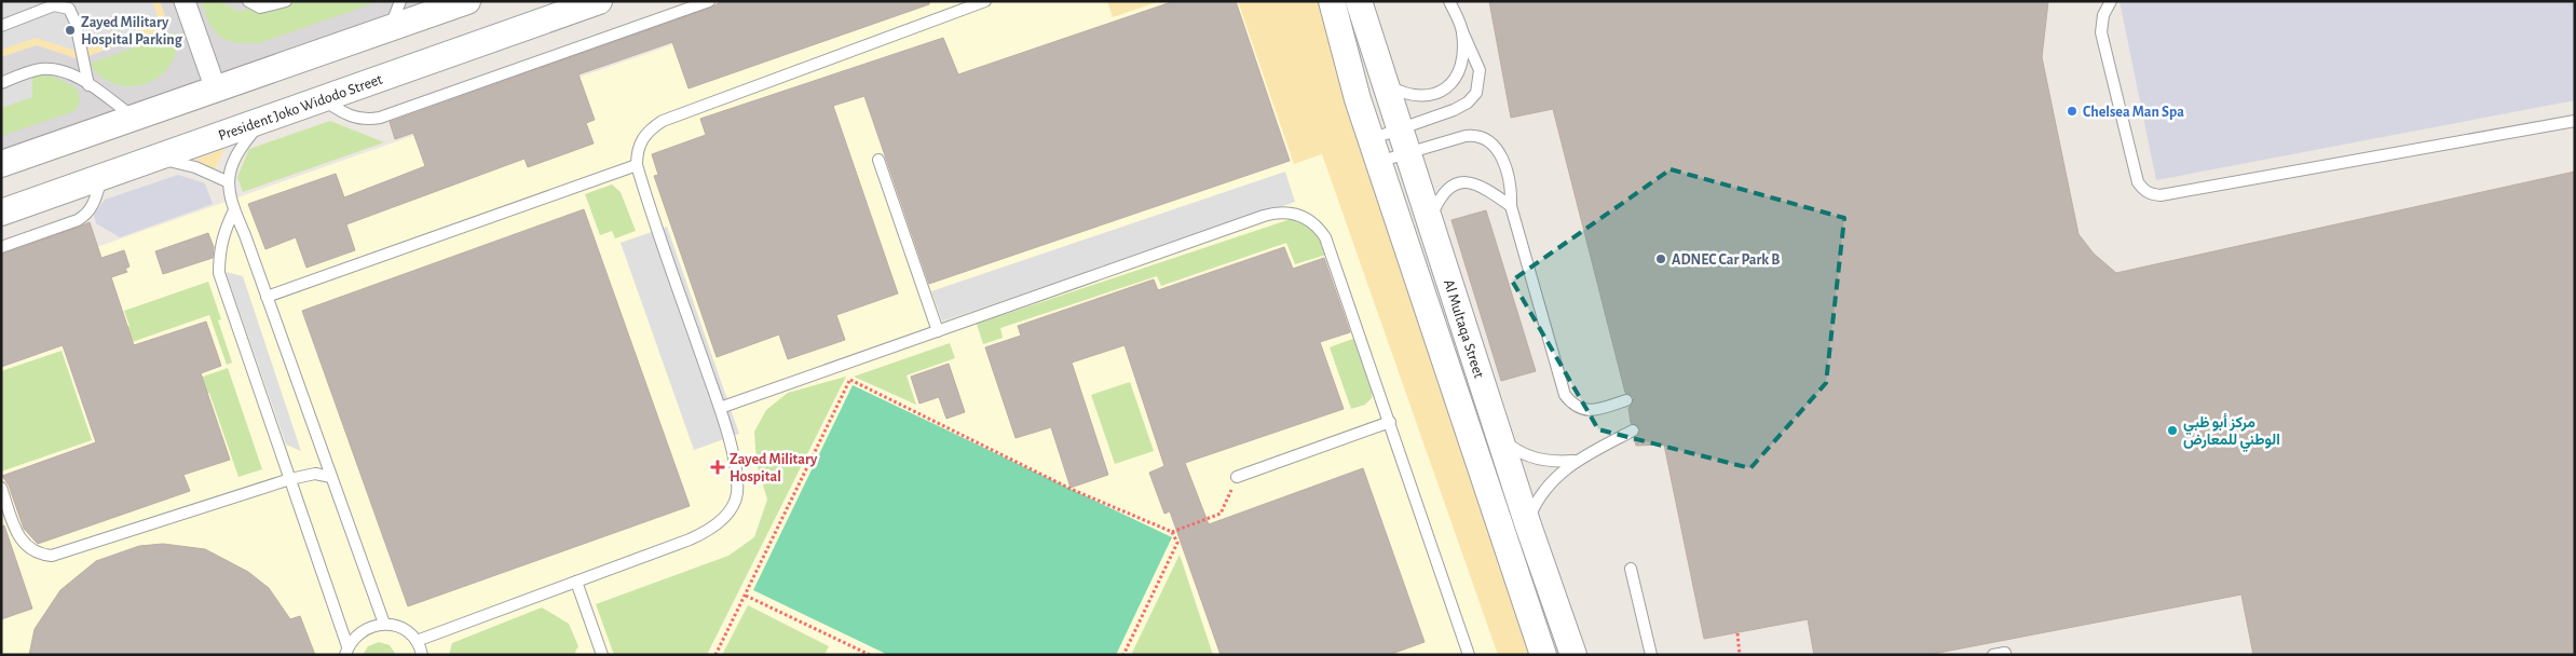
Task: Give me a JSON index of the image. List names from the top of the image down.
{
  "streets": {
    "street": ["President Joko Widodo Street", "Al Multaqa Street"]
  },
  "places": {
    "other": [
      "Zayed Military Hospital Parking",
      "Chelsea Man Spa",
      "ADNEC Car Park B",
      "مركز أبو ظبي الوطني للمعارض"
    ],
    "health": ["Zayed Military Hospital"]
  }
}
